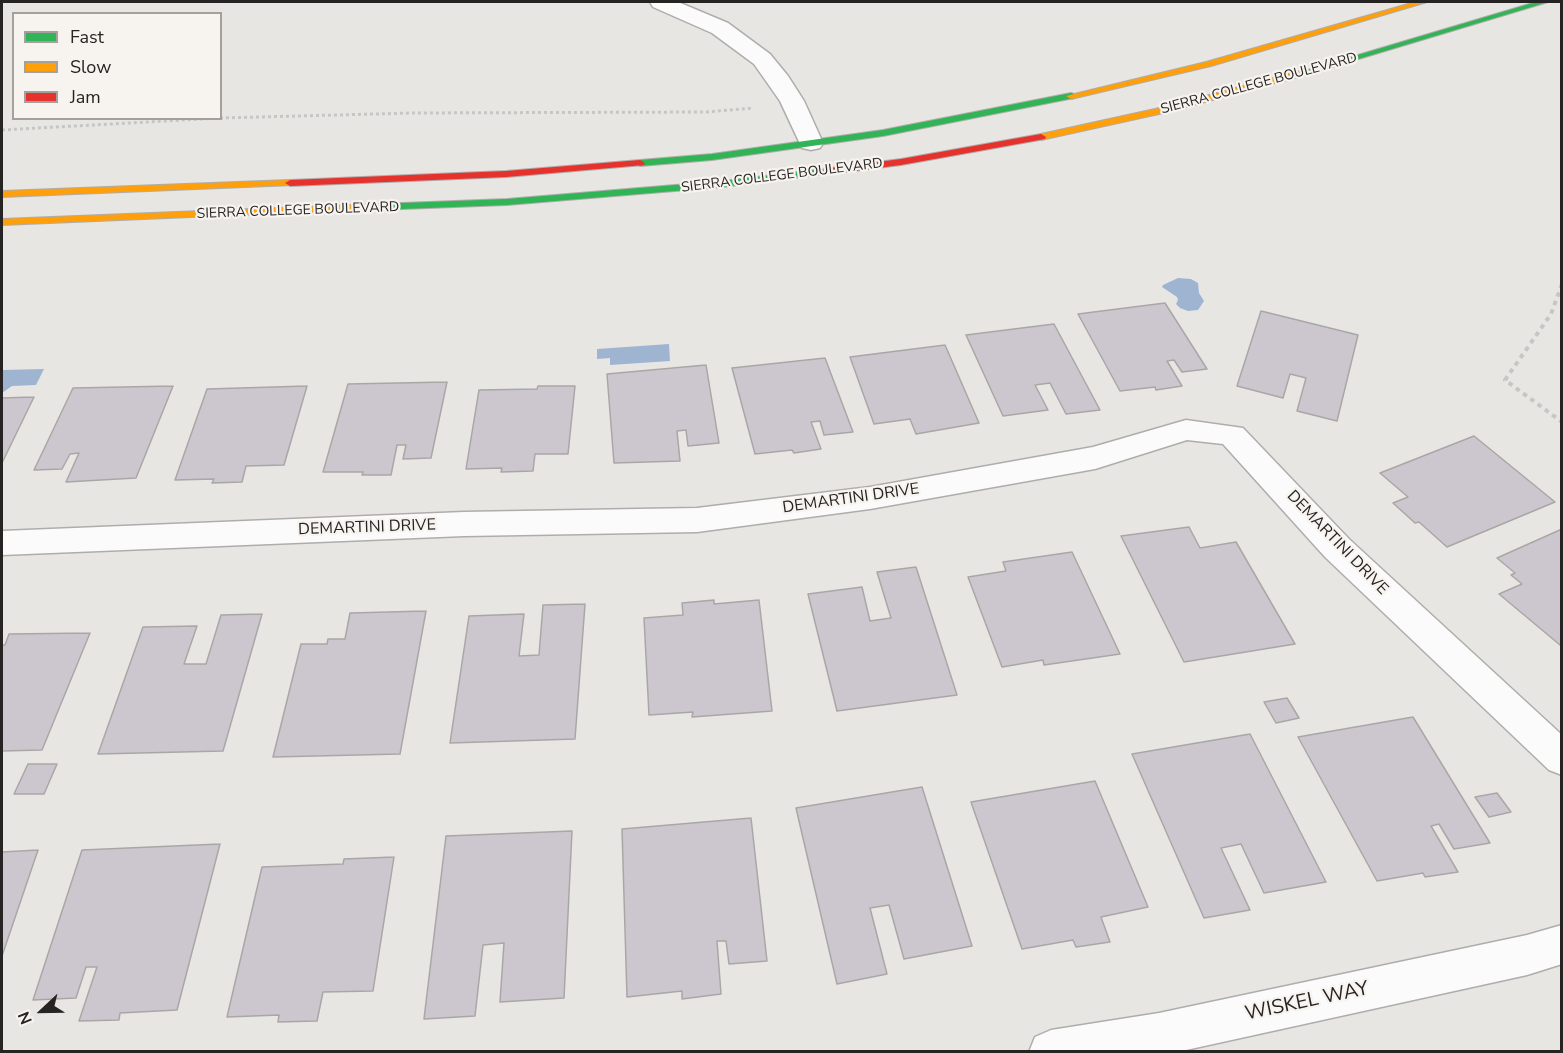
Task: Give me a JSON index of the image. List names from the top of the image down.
{
  "streets": {
    "main road": ["SIERRA COLLEGE BOULEVARD"],
    "street": ["DEMARTINI DRIVE", "WISKEL WAY"]
  },
  "legend": ["Fast", "Slow", "Jam"],
  "north": "left"
}
